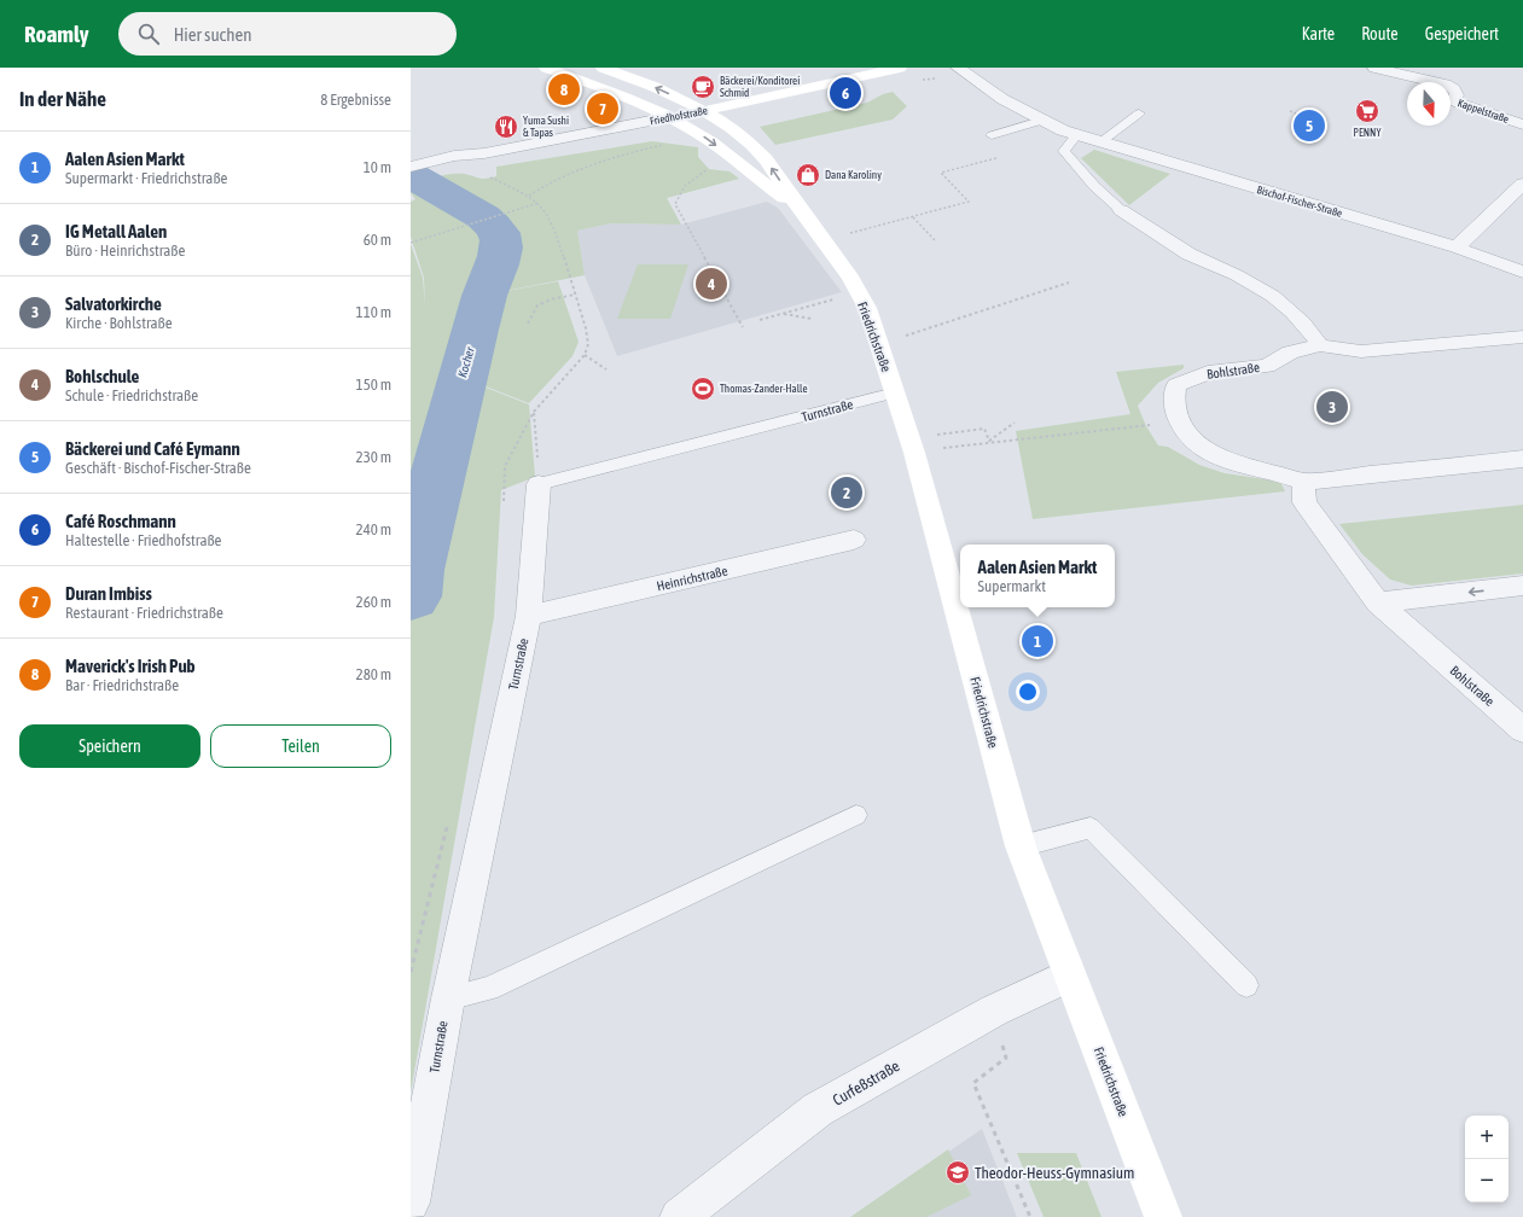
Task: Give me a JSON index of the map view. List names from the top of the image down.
{
  "streets": {
    "main road": ["Friedhofstraße", "Friedrichstraße"],
    "street": [
      "Kappelstraße",
      "Bischof-Fischer-Straße",
      "Bohlstraße",
      "Turnstraße",
      "Heinrichstraße",
      "Curfeßstraße"
    ]
  },
  "crossings": [
    ["Friedhofstraße", "Friedrichstraße"],
    ["Friedrichstraße", "Turnstraße"],
    ["Friedrichstraße", "Curfeßstraße"],
    ["Turnstraße", "Heinrichstraße"]
  ],
  "water": ["Kocher"],
  "places": {
    "cafe": ["Bäckerei/Konditorei Schmid"],
    "supermarket": ["PENNY"],
    "restaurant": ["Yuma Sushi & Tapas"],
    "shop": ["Dana Karoliny"],
    "sports": ["Thomas-Zander-Halle"],
    "school or university": ["Theodor-Heuss-Gymnasium"]
  },
  "north": "bottom",
  "page": {
    "header": "Roamly",
    "search": "Hier suchen",
    "nav": ["Karte", "Route", "Gespeichert"],
    "heading": ["In der Nähe", "8 Ergebnisse"],
    "pins": [
      "8",
      "6",
      "7",
      "5",
      "4",
      "3",
      "2",
      "1"
    ],
    "list": [
      {
        "mark": "1",
        "name": "Aalen Asien Markt",
        "note": "Supermarkt · Friedrichstraße",
        "value": "10 m"
      },
      {
        "mark": "2",
        "name": "IG Metall Aalen",
        "note": "Büro · Heinrichstraße",
        "value": "60 m"
      },
      {
        "mark": "3",
        "name": "Salvatorkirche",
        "note": "Kirche · Bohlstraße",
        "value": "110 m"
      },
      {
        "mark": "4",
        "name": "Bohlschule",
        "note": "Schule · Friedrichstraße",
        "value": "150 m"
      },
      {
        "mark": "5",
        "name": "Bäckerei und Café Eymann",
        "note": "Geschäft · Bischof-Fischer-Straße",
        "value": "230 m"
      },
      {
        "mark": "6",
        "name": "Café Roschmann",
        "note": "Haltestelle · Friedhofstraße",
        "value": "240 m"
      },
      {
        "mark": "7",
        "name": "Duran Imbiss",
        "note": "Restaurant · Friedrichstraße",
        "value": "260 m"
      },
      {
        "mark": "8",
        "name": "Maverick's Irish Pub",
        "note": "Bar · Friedrichstraße",
        "value": "280 m"
      }
    ],
    "popup": ["Aalen Asien Markt", "Supermarkt"],
    "buttons": ["Speichern", "Teilen"],
    "map_buttons": ["+", "−"]
  }
}
